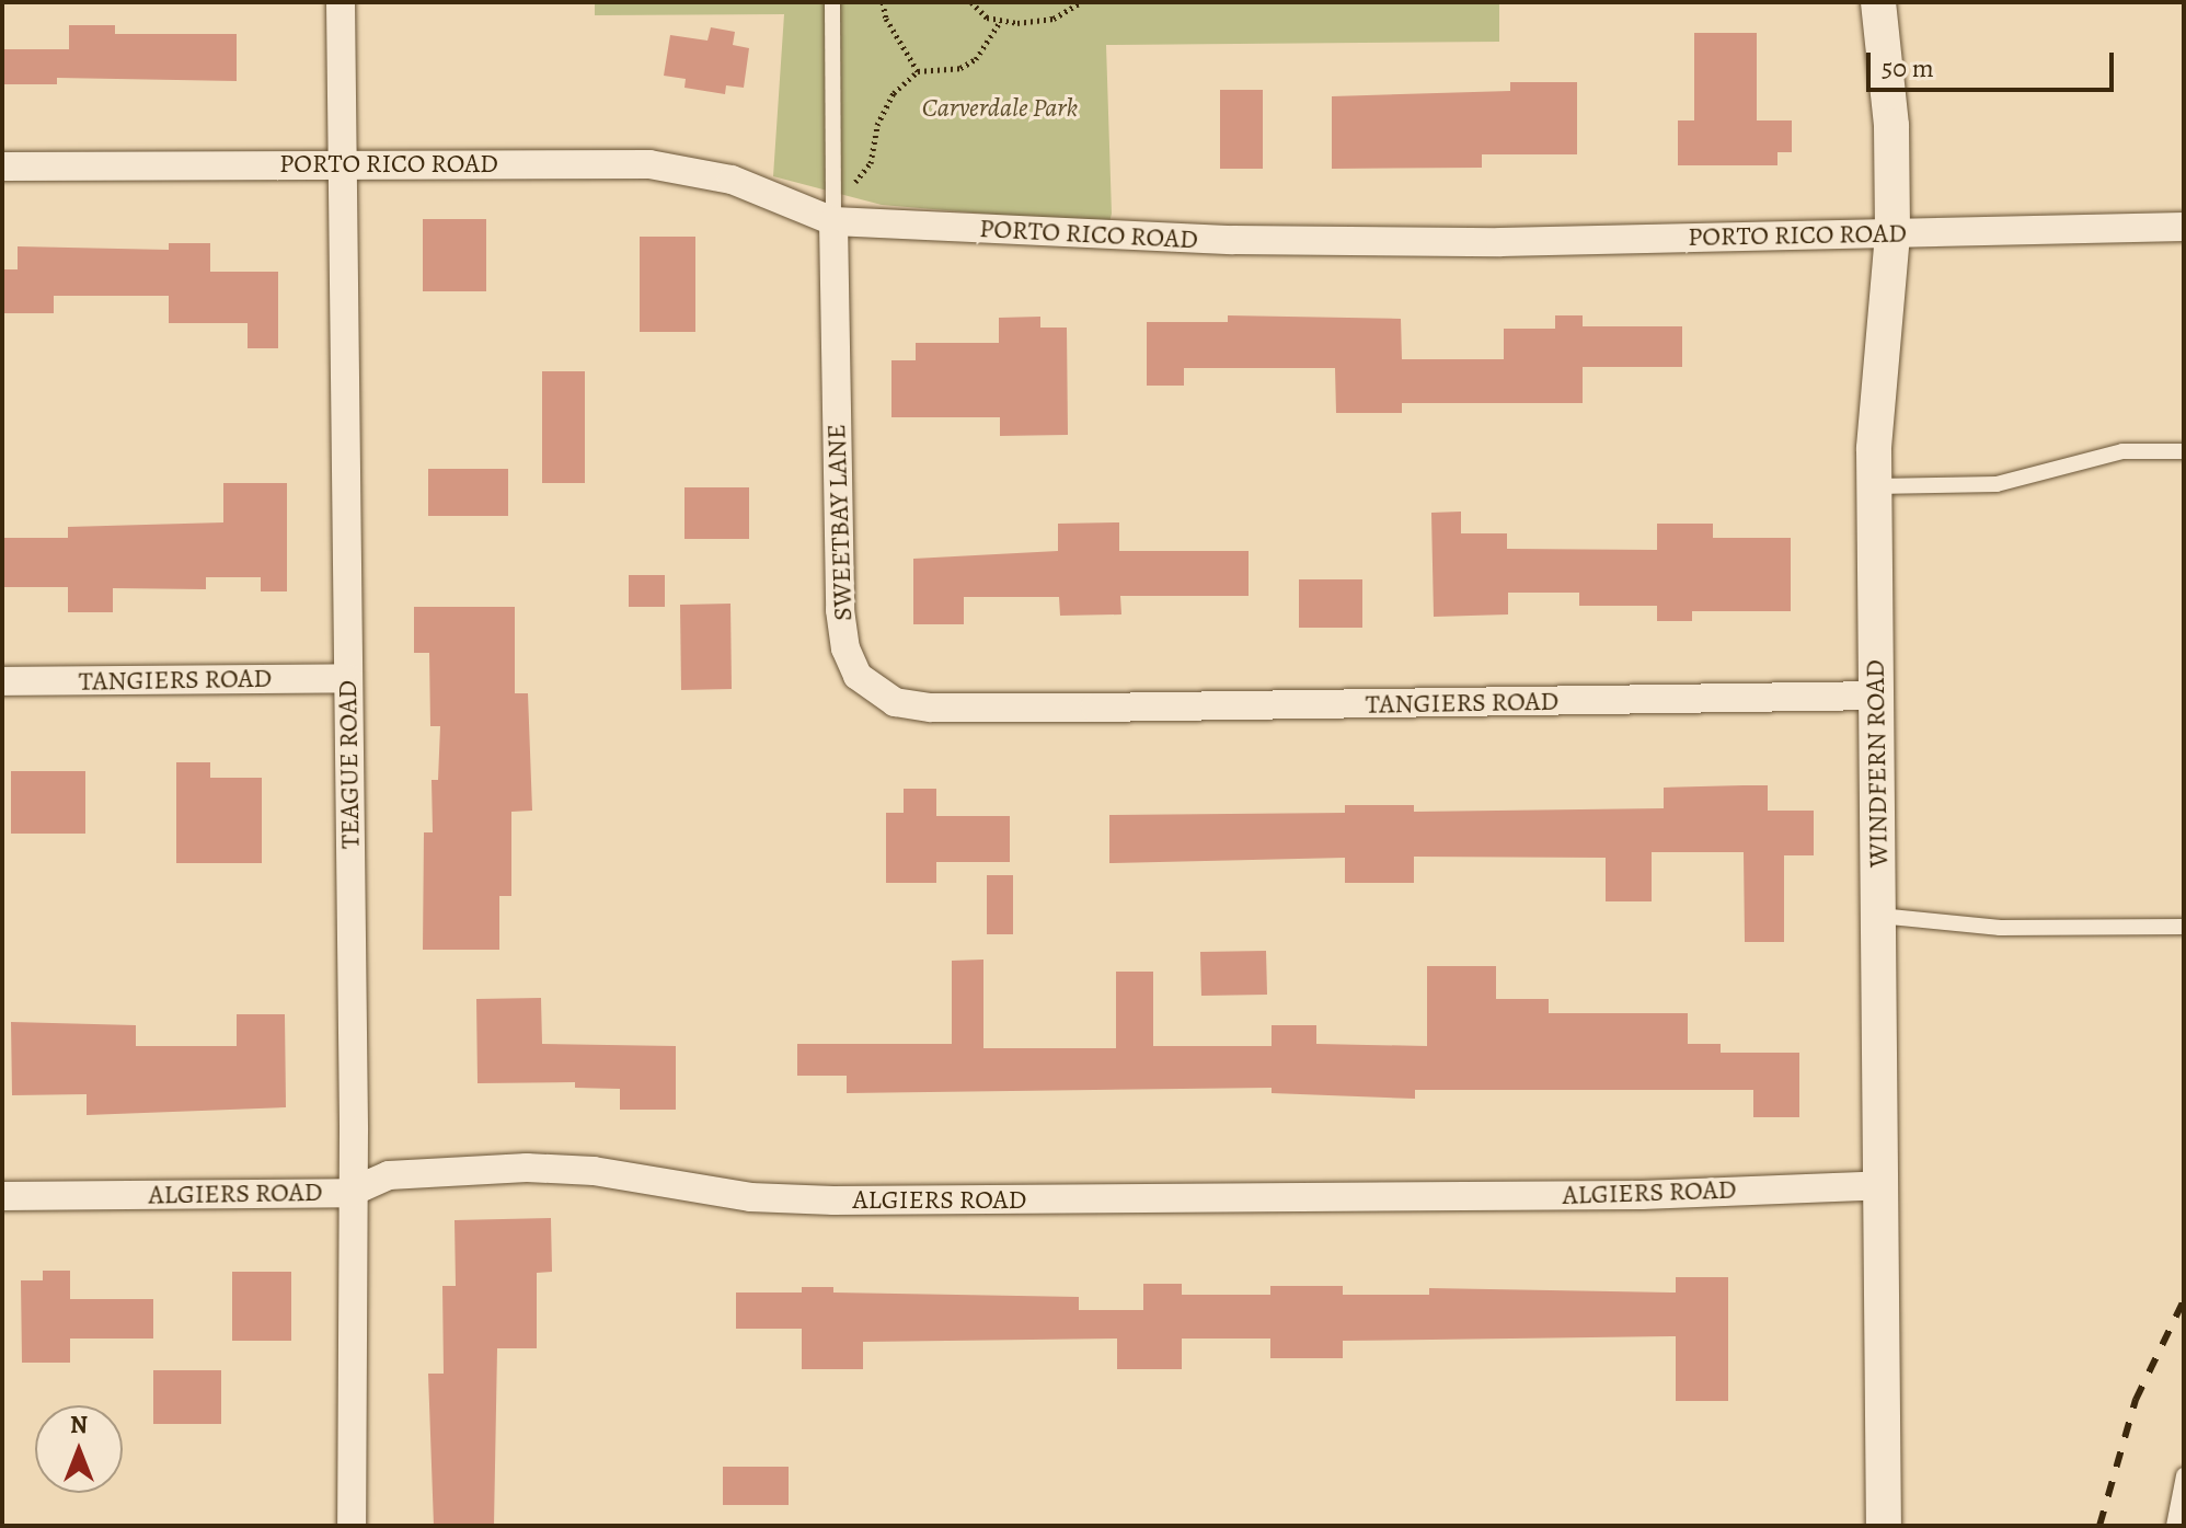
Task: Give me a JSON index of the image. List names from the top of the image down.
{
  "streets": {
    "street": [
      "PORTO RICO ROAD",
      "SWEETBAY LANE",
      "TANGIERS ROAD",
      "WINDFERN ROAD",
      "TEAGUE ROAD",
      "ALGIERS ROAD"
    ]
  },
  "crossings": [
    ["PORTO RICO ROAD", "SWEETBAY LANE"],
    ["PORTO RICO ROAD", "WINDFERN ROAD"],
    ["PORTO RICO ROAD", "TEAGUE ROAD"],
    ["SWEETBAY LANE", "TANGIERS ROAD"],
    ["TANGIERS ROAD", "WINDFERN ROAD"],
    ["TANGIERS ROAD", "TEAGUE ROAD"],
    ["WINDFERN ROAD", "ALGIERS ROAD"],
    ["TEAGUE ROAD", "ALGIERS ROAD"]
  ],
  "parks": ["Carverdale Park"],
  "scale_bar": "50 m",
  "north": "top"
}
